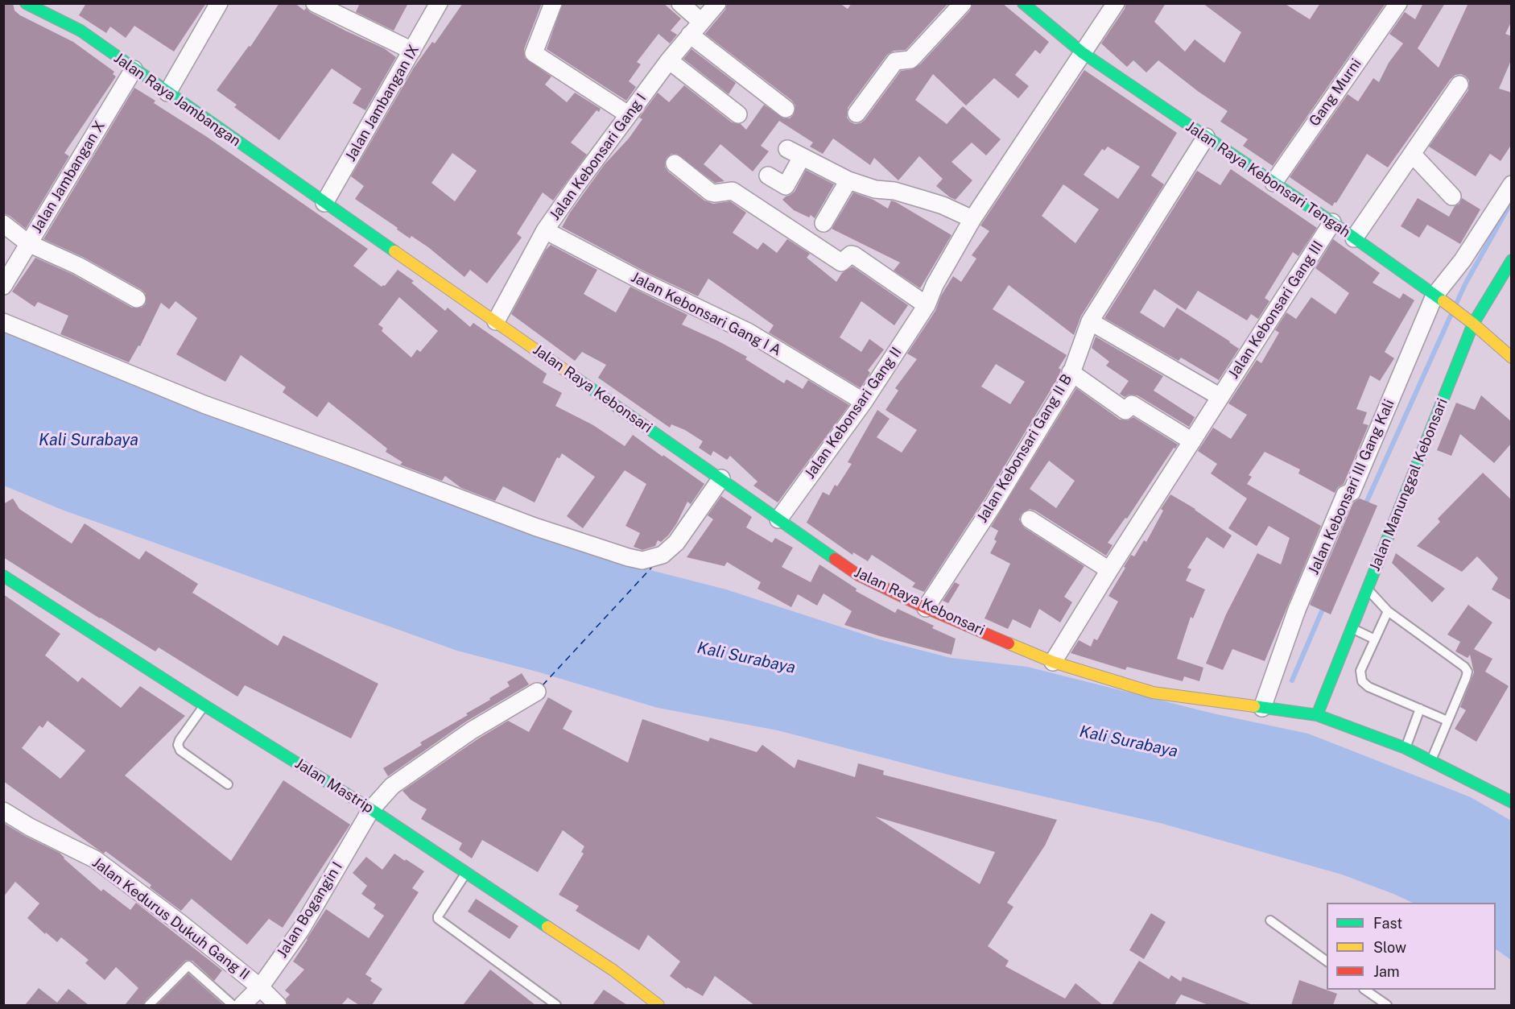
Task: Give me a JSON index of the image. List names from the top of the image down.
{
  "streets": {
    "main road": [
      "Jalan Raya Jambangan",
      "Jalan Raya Kebonsari Tengah",
      "Jalan Raya Kebonsari",
      "Jalan Manunggal Kebonsari",
      "Jalan Mastrip"
    ],
    "street": [
      "Gang Murni",
      "Jalan Jambangan IX",
      "Jalan Kebonsari Gang I",
      "Jalan Jambangan X",
      "Jalan Kebonsari Gang III",
      "Jalan Kebonsari Gang I A",
      "Jalan Kebonsari Gang II",
      "Jalan Kebonsari Gang II B",
      "Jalan Kebonsari III Gang Kali",
      "Jalan Bogangin I",
      "Jalan Kedurus Dukuh Gang II"
    ]
  },
  "crossings": [
    ["Gang Murni", "Jalan Raya Kebonsari Tengah"],
    ["Jalan Raya Jambangan", "Jalan Jambangan IX"],
    ["Jalan Raya Jambangan", "Jalan Jambangan X"],
    ["Jalan Raya Jambangan", "Jalan Raya Kebonsari"],
    ["Jalan Jambangan IX", "Jalan Raya Kebonsari"],
    ["Jalan Kebonsari Gang I", "Jalan Kebonsari Gang I A"],
    ["Jalan Kebonsari Gang I", "Jalan Raya Kebonsari"],
    ["Jalan Raya Kebonsari Tengah", "Jalan Kebonsari Gang III"],
    ["Jalan Raya Kebonsari Tengah", "Jalan Kebonsari Gang II"],
    ["Jalan Raya Kebonsari Tengah", "Jalan Kebonsari Gang II B"],
    ["Jalan Raya Kebonsari Tengah", "Jalan Manunggal Kebonsari"],
    ["Jalan Raya Kebonsari Tengah", "Jalan Kebonsari III Gang Kali"],
    ["Jalan Kebonsari Gang III", "Jalan Raya Kebonsari"],
    ["Jalan Kebonsari Gang I A", "Jalan Kebonsari Gang II"],
    ["Jalan Raya Kebonsari", "Jalan Kebonsari Gang II"],
    ["Jalan Raya Kebonsari", "Jalan Kebonsari Gang II B"],
    ["Jalan Raya Kebonsari", "Jalan Manunggal Kebonsari"],
    ["Jalan Raya Kebonsari", "Jalan Kebonsari III Gang Kali"],
    ["Jalan Mastrip", "Jalan Bogangin I"],
    ["Jalan Bogangin I", "Jalan Kedurus Dukuh Gang II"]
  ],
  "water": ["Kali Surabaya"],
  "legend": ["Fast", "Slow", "Jam"]
}
